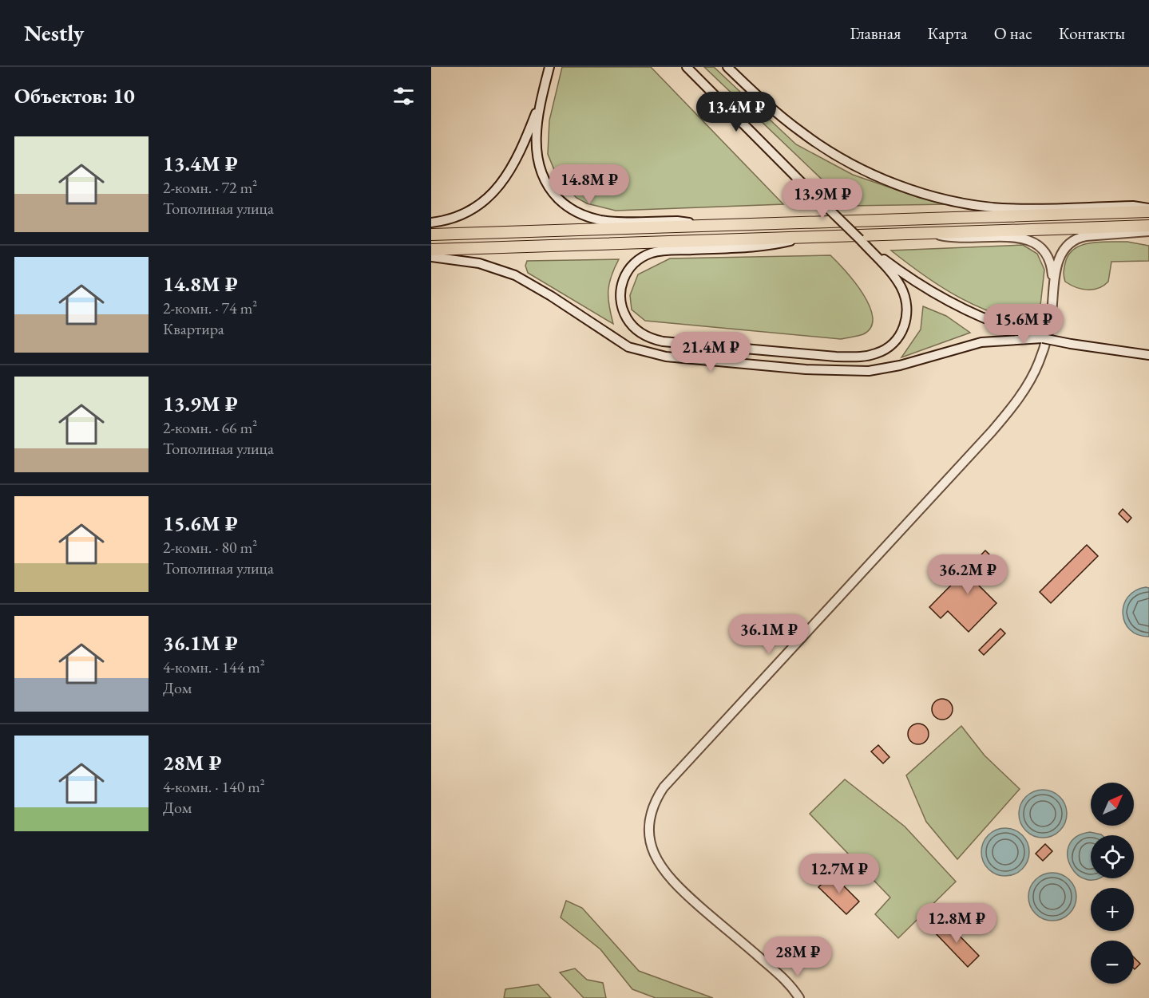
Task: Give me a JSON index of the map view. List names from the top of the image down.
{
  "north": "top right",
  "page": {
    "header": "Nestly",
    "nav": [
      "Главная",
      "Карта",
      "О нас",
      "Контакты"
    ],
    "heading": "Объектов: 10",
    "price": [
      "13.4M ₽",
      "14.8M ₽",
      "13.9M ₽",
      "15.6M ₽",
      "21.4M ₽",
      "36.2M ₽",
      "36.1M ₽",
      "12.7M ₽",
      "12.8M ₽",
      "28M ₽"
    ],
    "list": [
      {
        "name": "13.4M ₽",
        "note": "2-комн. · 72 m² · Тополиная улица"
      },
      {
        "name": "14.8M ₽",
        "note": "2-комн. · 74 m² · Квартира"
      },
      {
        "name": "13.9M ₽",
        "note": "2-комн. · 66 m² · Тополиная улица"
      },
      {
        "name": "15.6M ₽",
        "note": "2-комн. · 80 m² · Тополиная улица"
      },
      {
        "name": "36.1M ₽",
        "note": "4-комн. · 144 m² · Дом"
      },
      {
        "name": "28M ₽",
        "note": "4-комн. · 140 m² · Дом"
      }
    ],
    "map_buttons": ["+", "−"]
  }
}
